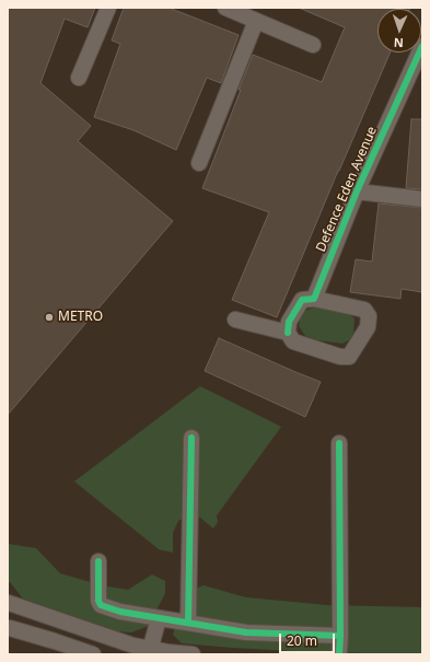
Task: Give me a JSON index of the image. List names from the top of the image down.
{
  "streets": {
    "street": ["Defence Eden Avenue"]
  },
  "places": ["METRO"],
  "scale_bar": "20 m",
  "north": "bottom"
}
